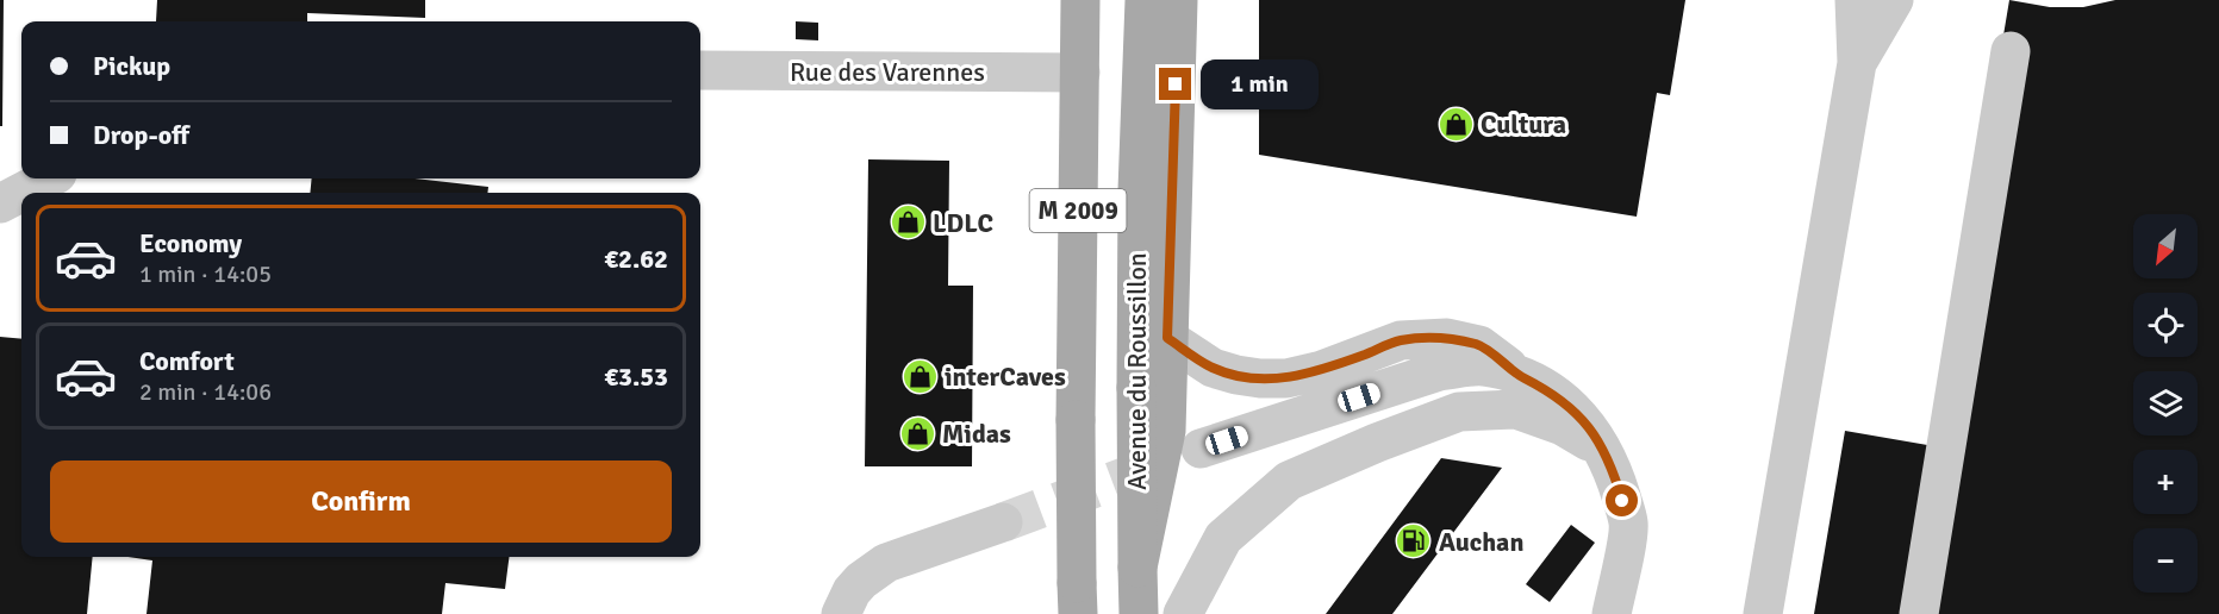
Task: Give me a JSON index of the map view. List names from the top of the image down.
{
  "streets": {
    "main road": ["M 2009", "Avenue du Roussillon"],
    "street": ["Rue des Varennes"]
  },
  "crossings": [
    ["Rue des Varennes", "M 2009"]
  ],
  "places": {
    "shop": [
      "Cultura",
      "LDLC",
      "interCaves",
      "Midas"
    ],
    "fuel station": ["Auchan"]
  },
  "north": "bottom left",
  "page": {
    "banner": ["Pickup", "Drop-off"],
    "bubble": "1 min",
    "list": [
      {
        "name": "Economy",
        "note": "1 min · 14:05",
        "value": "€2.62"
      },
      {
        "name": "Comfort",
        "note": "2 min · 14:06",
        "value": "€3.53"
      }
    ],
    "map_buttons": ["+", "−"],
    "buttons": "Confirm"
  }
}
